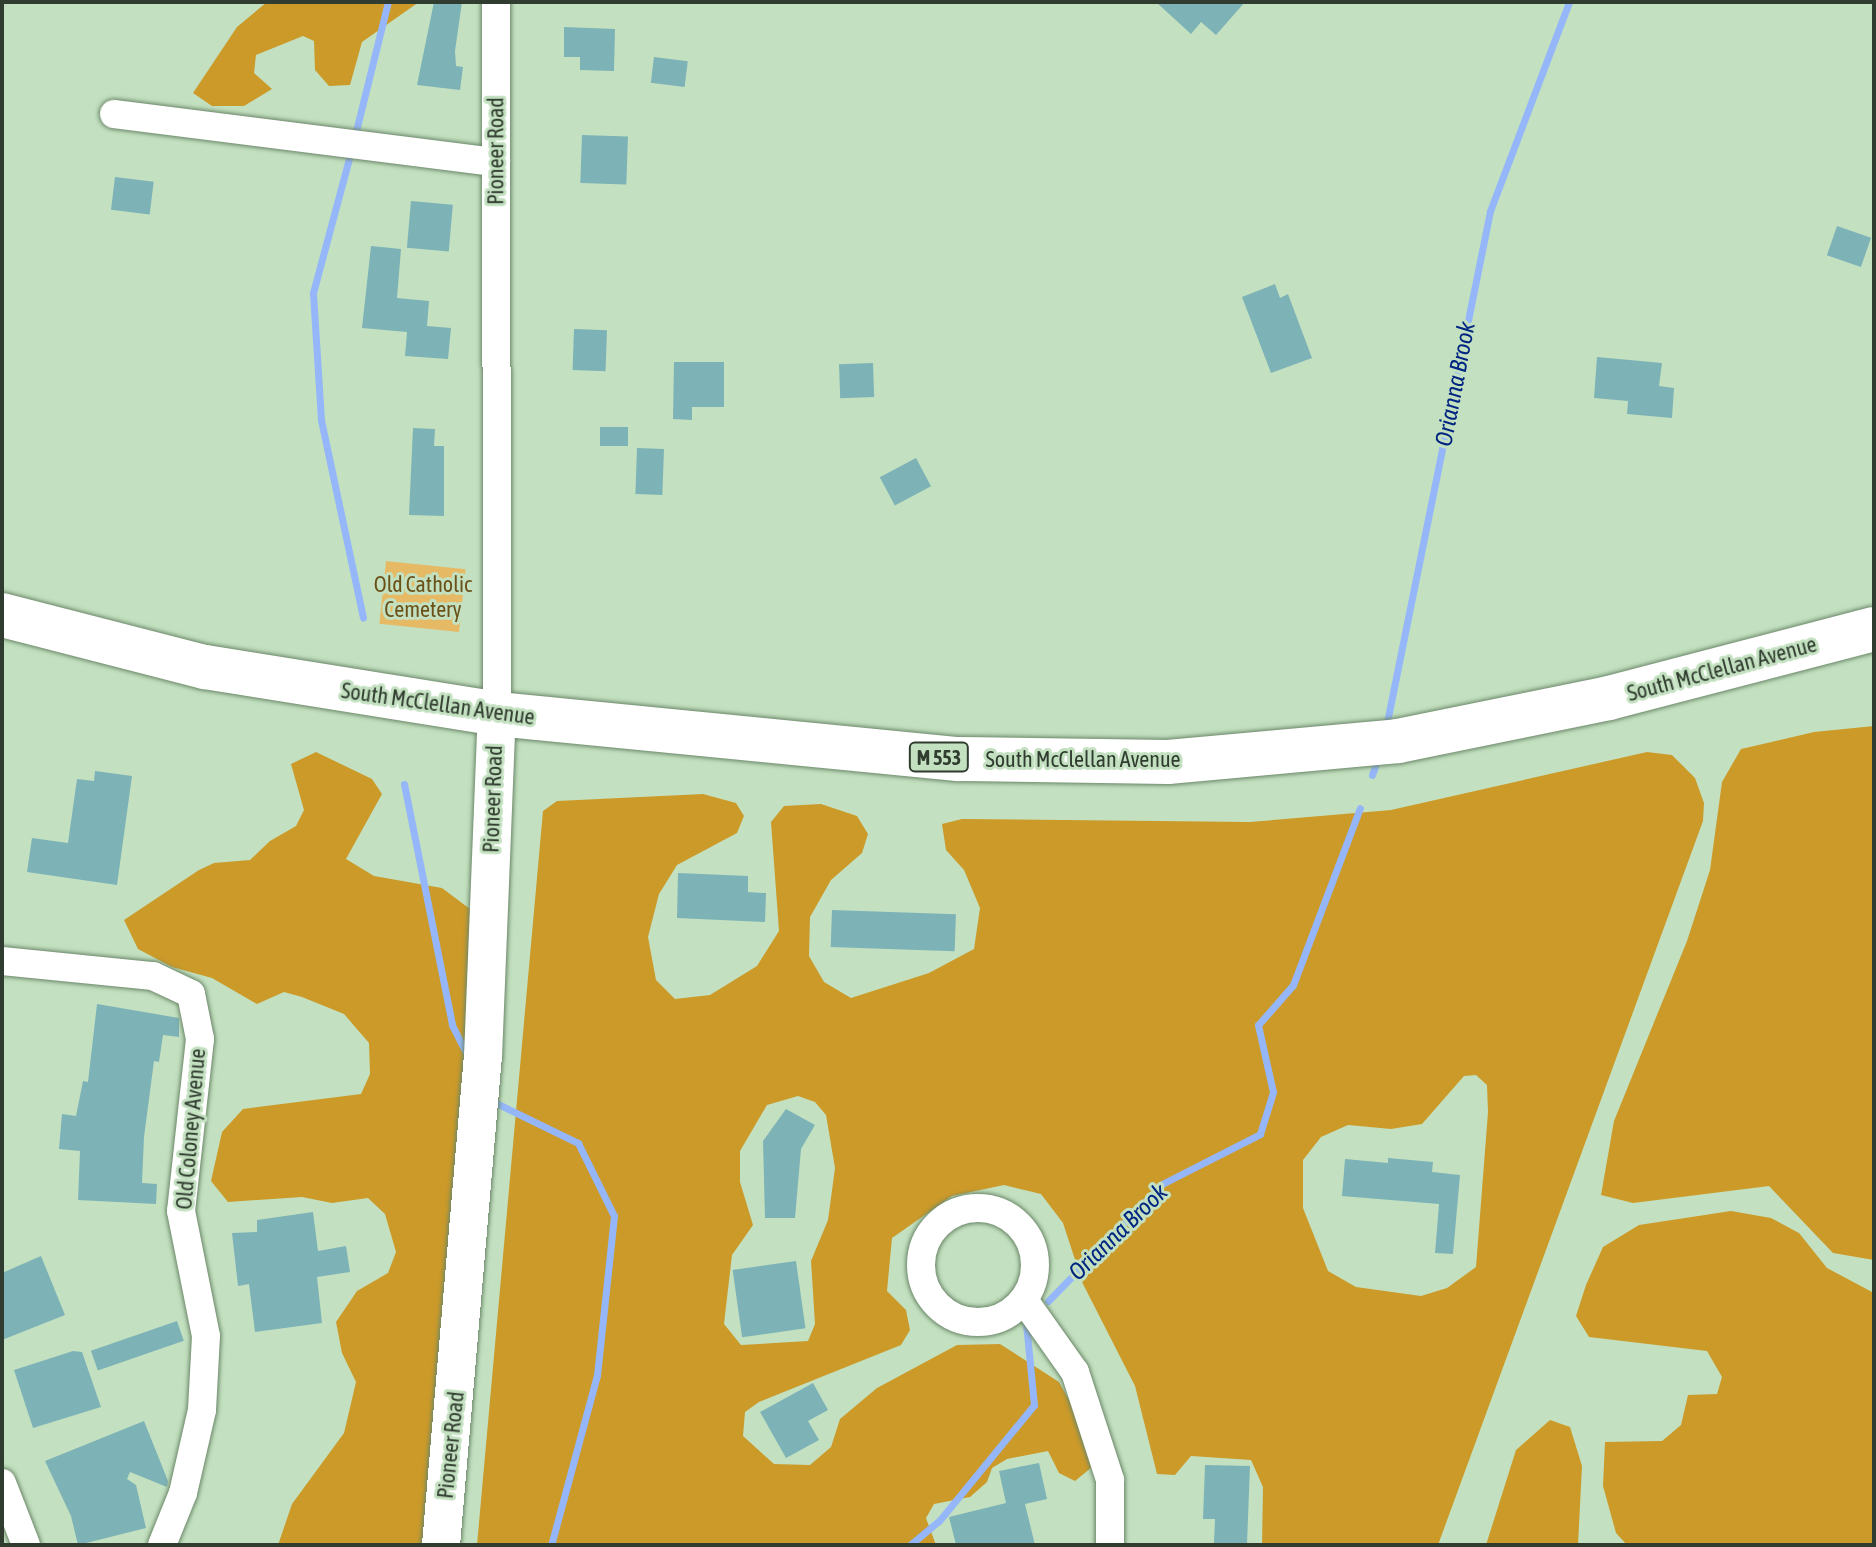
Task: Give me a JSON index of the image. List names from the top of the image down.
{
  "streets": {
    "main road": ["South McClellan Avenue", "M 553"],
    "street": ["Pioneer Road", "Old Coloney Avenue"]
  },
  "crossings": [
    ["Pioneer Road", "South McClellan Avenue"]
  ],
  "water": ["Orianna Brook"],
  "parks": ["Old Catholic Cemetery"]
}
